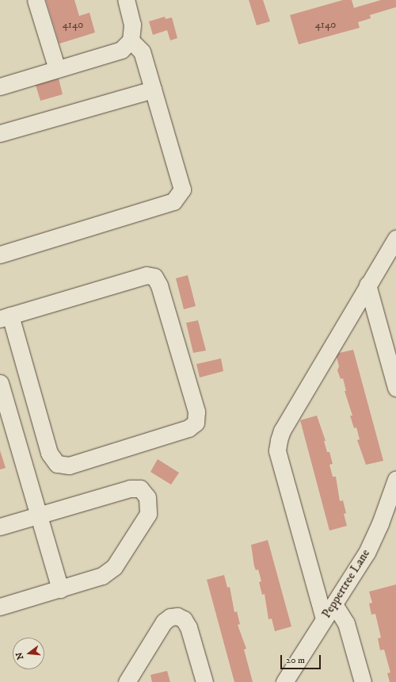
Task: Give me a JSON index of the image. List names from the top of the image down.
{
  "streets": {
    "street": ["Peppertree Lane"]
  },
  "house_numbers": ["4140", "4140"],
  "scale_bar": "20 m",
  "north": "left"
}
